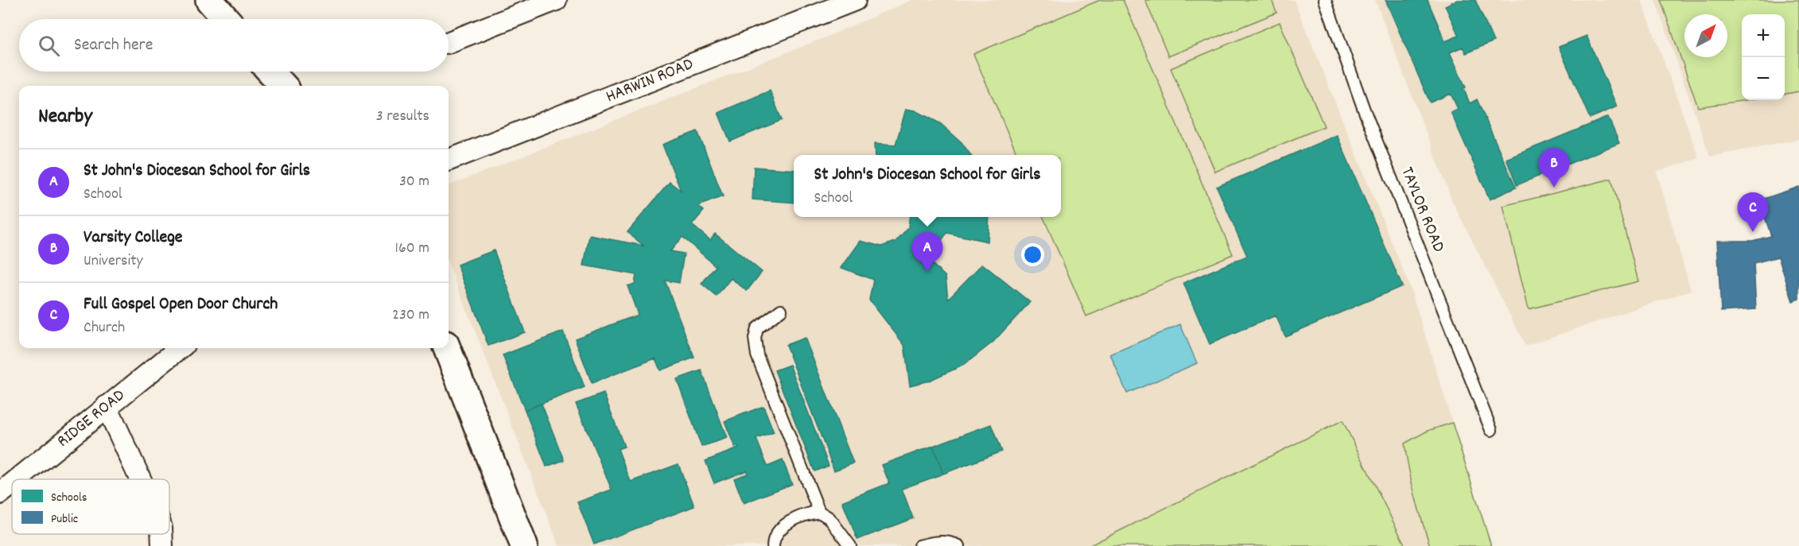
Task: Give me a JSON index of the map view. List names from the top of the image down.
{
  "streets": {
    "street": ["HARWIN ROAD", "RIDGE ROAD"],
    "lane": ["TAYLOR ROAD"]
  },
  "legend": ["Schools", "Public"],
  "north": "top right",
  "page": {
    "map_buttons": ["+", "−"],
    "search": "Search here",
    "heading": ["Nearby", "3 results"],
    "pins": ["B", "C", "A"],
    "list": [
      {
        "mark": "A",
        "name": "St John's Diocesan School for Girls",
        "note": "School",
        "value": "30 m"
      },
      {
        "mark": "B",
        "name": "Varsity College",
        "note": "University",
        "value": "160 m"
      },
      {
        "mark": "C",
        "name": "Full Gospel Open Door Church",
        "note": "Church",
        "value": "230 m"
      }
    ],
    "popup": ["St John's Diocesan School for Girls", "School"]
  }
}
